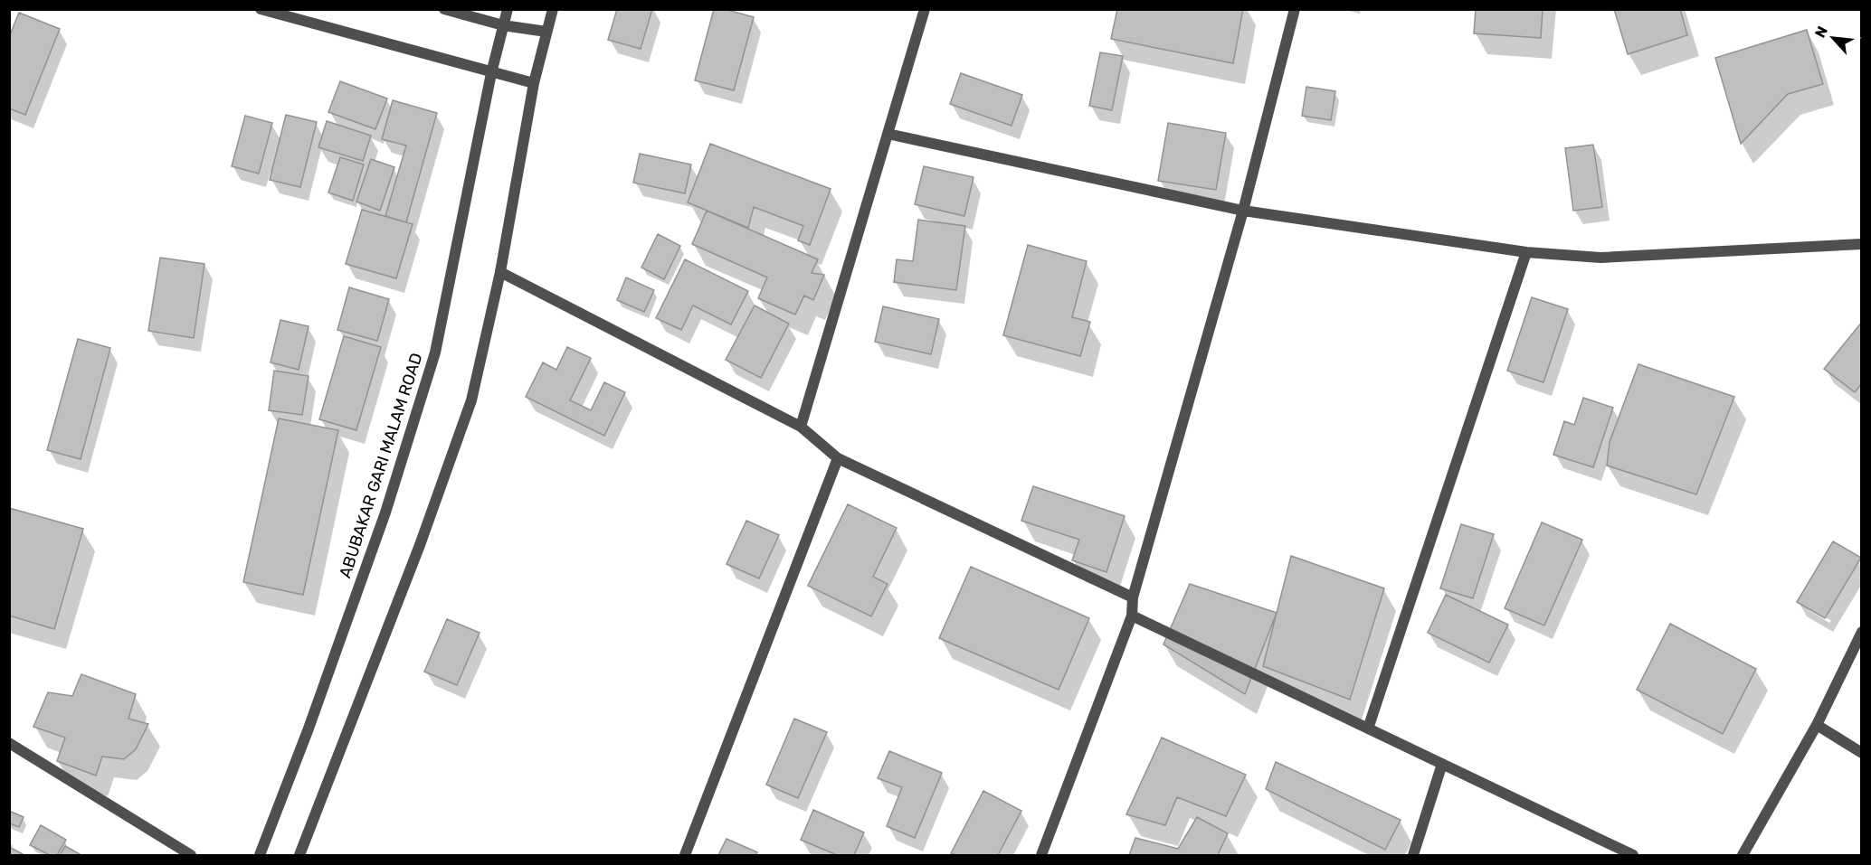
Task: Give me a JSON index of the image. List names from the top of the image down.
{
  "streets": {
    "street": ["ABUBAKAR GARI MALAM ROAD"]
  },
  "north": "top left"
}
